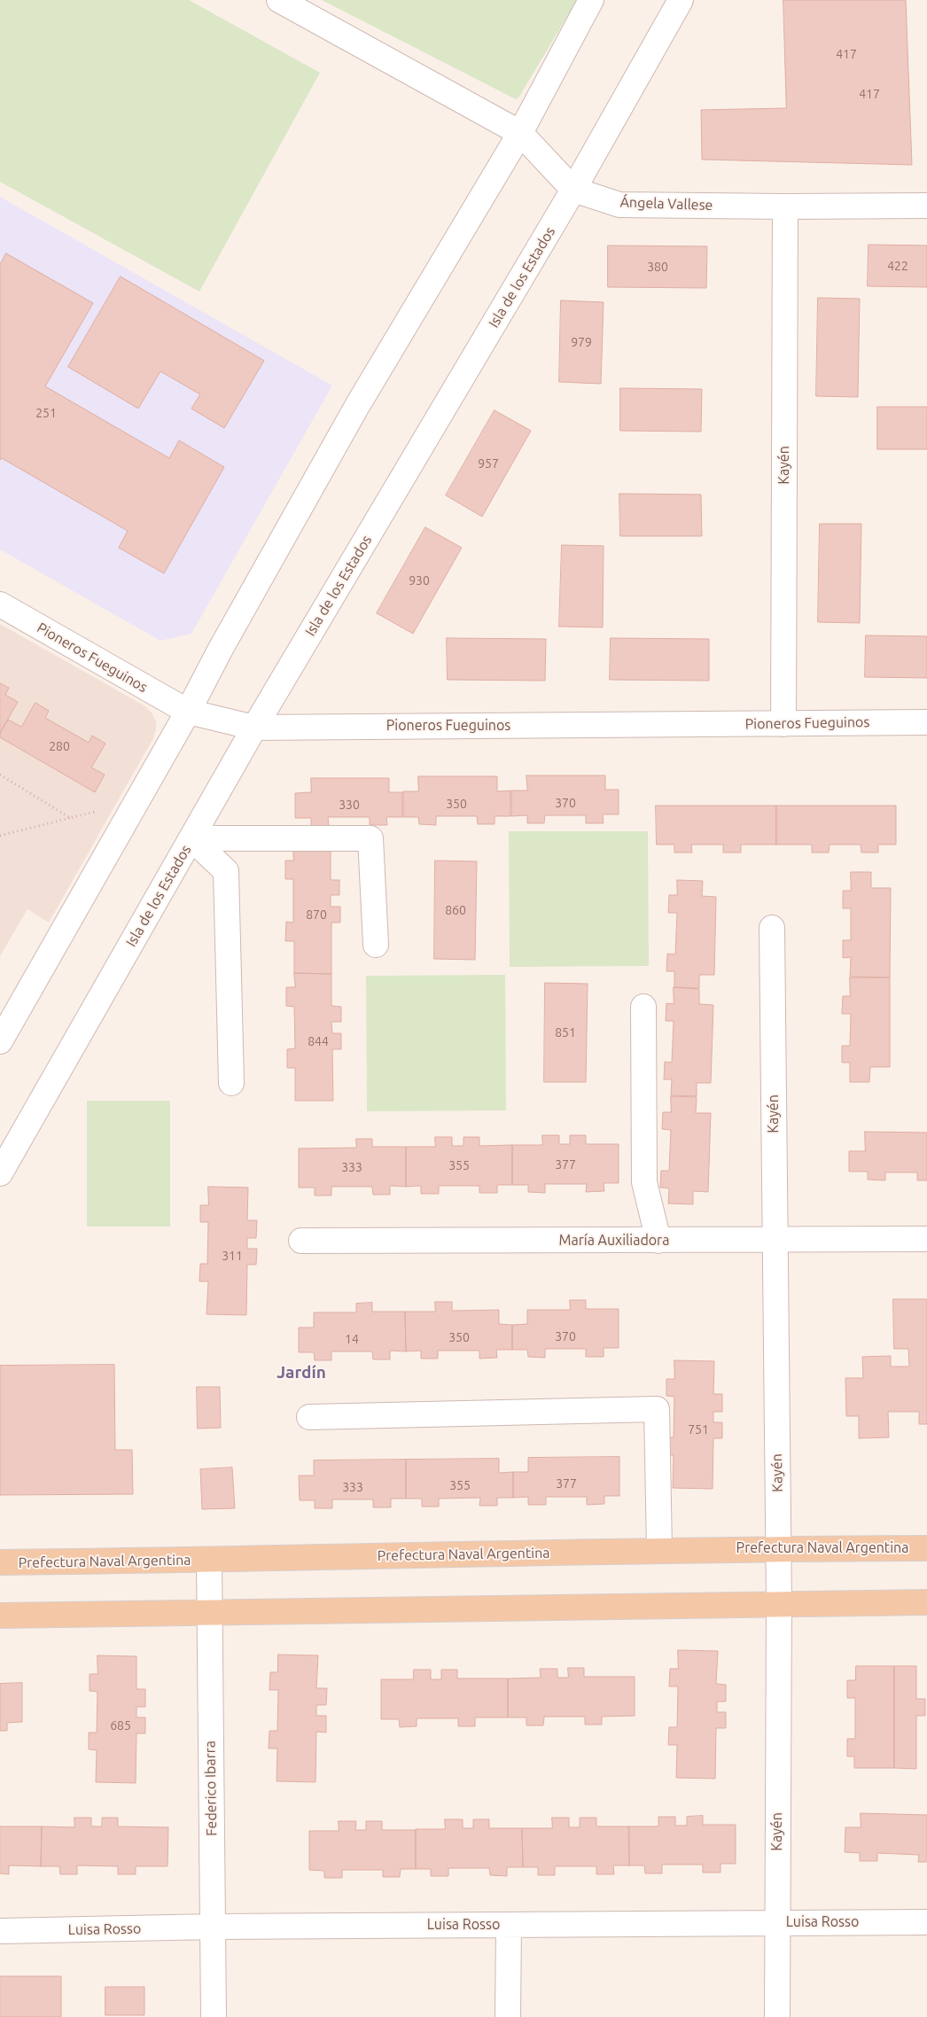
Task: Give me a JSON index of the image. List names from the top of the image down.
{
  "streets": {
    "main road": ["Prefectura Naval Argentina"],
    "street": [
      "Ángela Vallese",
      "Isla de los Estados",
      "Kayén",
      "Pioneros Fueguinos",
      "María Auxiliadora",
      "Federico Ibarra",
      "Luisa Rosso"
    ]
  },
  "crossings": [
    ["Ángela Vallese", "Isla de los Estados"],
    ["Ángela Vallese", "Kayén"],
    ["Isla de los Estados", "Pioneros Fueguinos"],
    ["Kayén", "Pioneros Fueguinos"],
    ["Kayén", "María Auxiliadora"],
    ["Kayén", "Prefectura Naval Argentina"],
    ["Kayén", "Luisa Rosso"],
    ["Prefectura Naval Argentina", "Federico Ibarra"],
    ["Federico Ibarra", "Luisa Rosso"]
  ],
  "districts": ["Jardín"],
  "house_numbers": [
    "417",
    "417",
    "422",
    "380",
    "979",
    "251",
    "957",
    "930",
    "280",
    "370",
    "350",
    "330",
    "860",
    "870",
    "851",
    "844",
    "377",
    "355",
    "333",
    "311",
    "370",
    "350",
    "14",
    "751",
    "377",
    "355",
    "333",
    "685"
  ]
}
